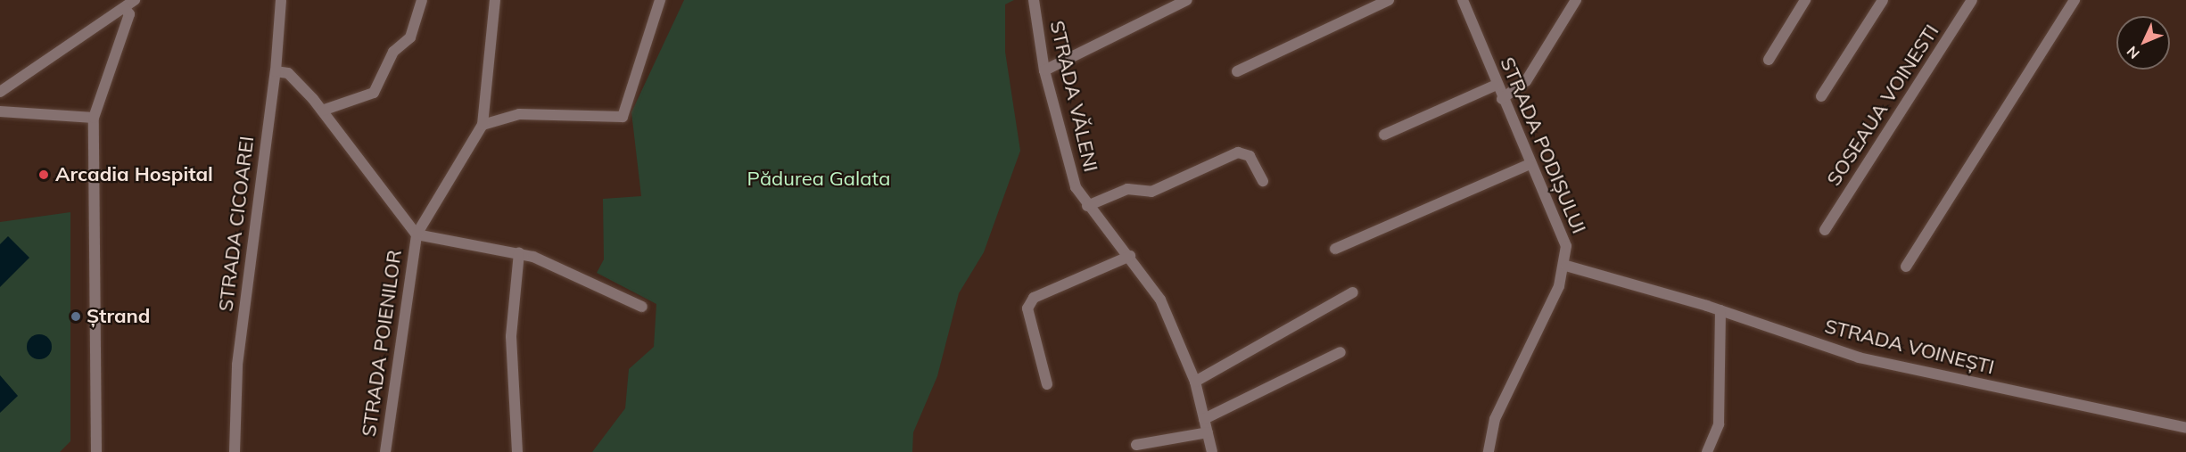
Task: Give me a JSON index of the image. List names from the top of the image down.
{
  "streets": {
    "street": [
      "STRADA VĂLENI",
      "SOSEAUA VOINESTI",
      "STRADA PODIȘULUI",
      "STRADA CICOAREI",
      "STRADA POIENILOR",
      "STRADA VOINEȘTI"
    ]
  },
  "crossings": [
    ["STRADA PODIȘULUI", "STRADA VOINEȘTI"],
    ["STRADA CICOAREI", "STRADA POIENILOR"]
  ],
  "parks": ["Pădurea Galata"],
  "places": ["Arcadia Hospital", "Ștrand"],
  "north": "bottom left"
}
